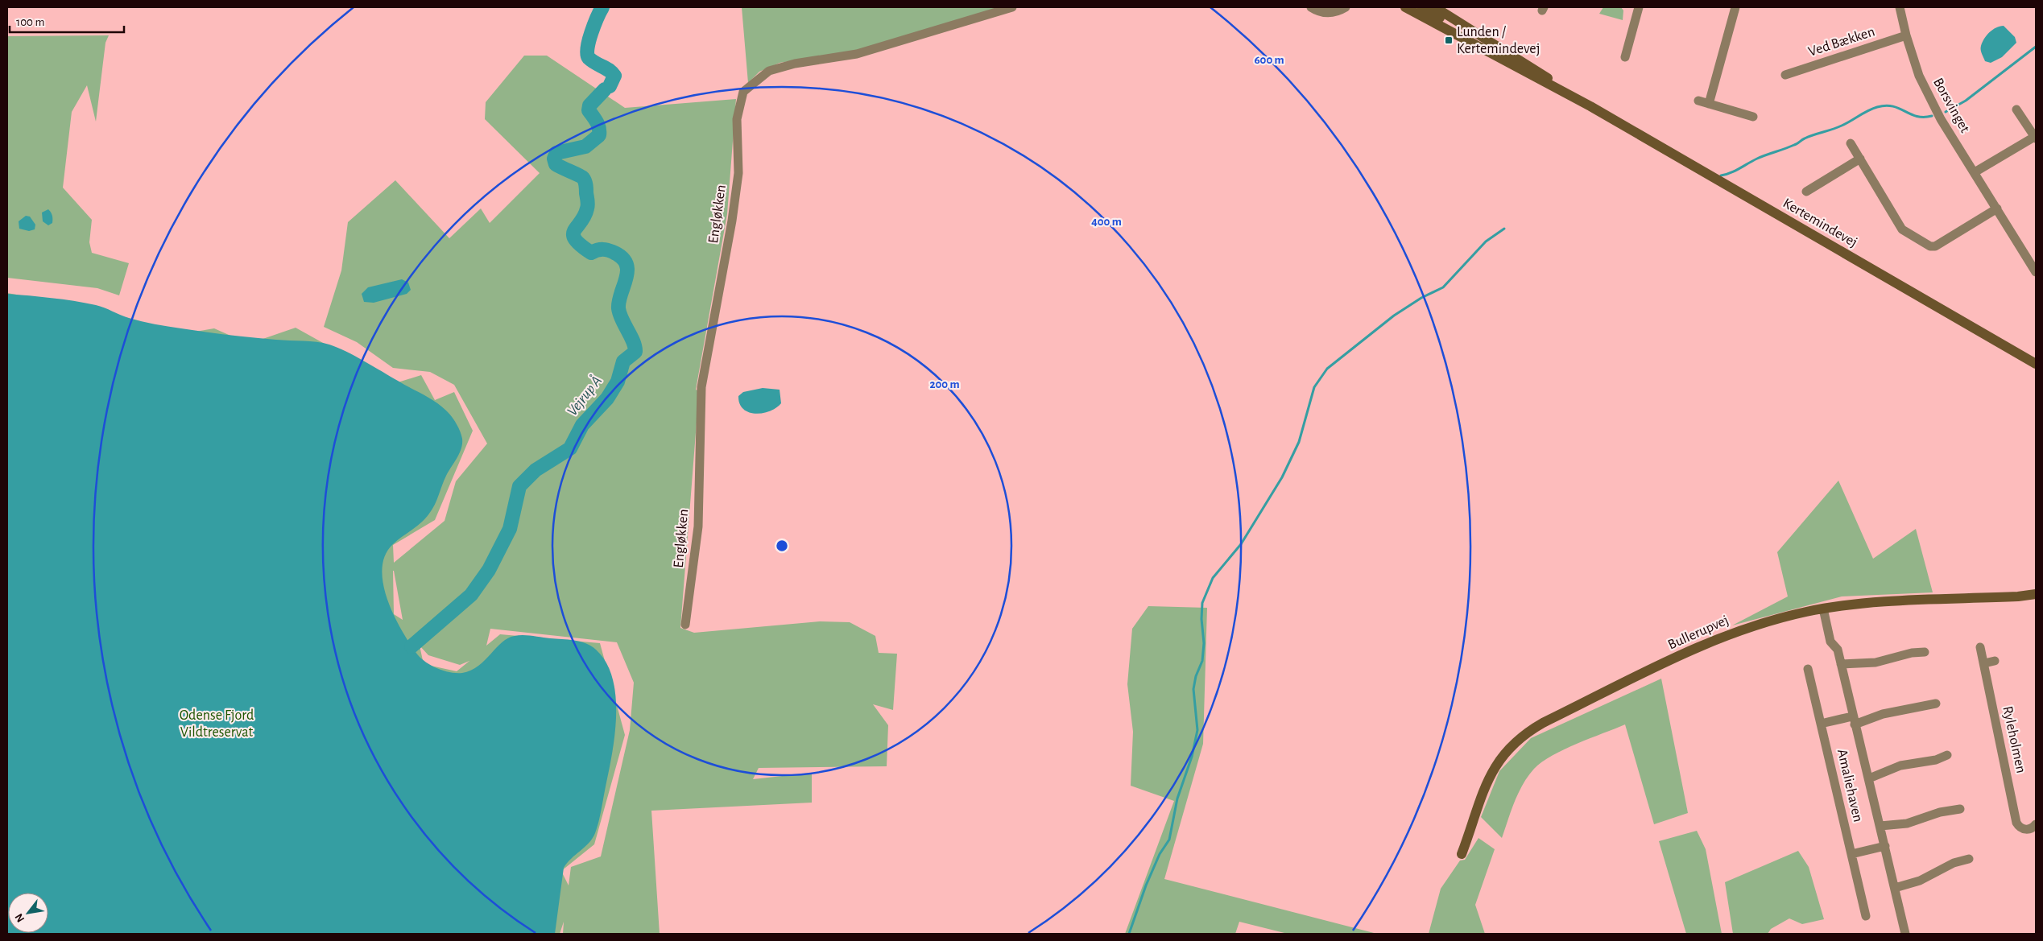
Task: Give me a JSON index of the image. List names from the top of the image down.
{
  "streets": {
    "main road": ["Kertemindevej", "Bullerupvej"],
    "street": [
      "Ved Bækken",
      "Borsvinget",
      "Engløkken",
      "Ryleholmen",
      "Amaliehaven"
    ]
  },
  "crossings": [
    ["Ved Bækken", "Borsvinget"],
    ["Bullerupvej", "Amaliehaven"]
  ],
  "water": ["Vejrup Å"],
  "parks": ["Odense Fjord Vildtreservat"],
  "places": {
    "transit": ["Lunden / Kertemindevej"]
  },
  "scale_bar": "100 m",
  "north": "bottom left",
  "rings": ["600 m", "400 m", "200 m"]
}
